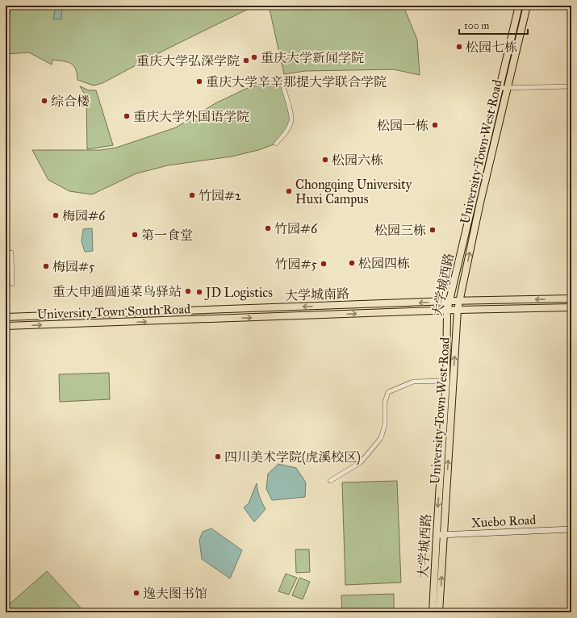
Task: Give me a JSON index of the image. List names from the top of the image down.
{
  "streets": {
    "main road": [
      "University Town West Road",
      "大学城西路",
      "大学城南路",
      "University Town South Road"
    ],
    "street": ["Xuebo Road"]
  },
  "crossings": [
    ["University Town West Road", "大学城南路"],
    ["University Town West Road", "University Town South Road"],
    ["University Town West Road", "Xuebo Road"],
    ["大学城西路", "大学城南路"],
    ["大学城西路", "University Town South Road"],
    ["大学城西路", "Xuebo Road"]
  ],
  "one_way": ["University Town West Road", "大学城南路", "University Town South Road"],
  "places": [
    "松园七栋",
    "重庆大学新闻学院",
    "重庆大学弘深学院",
    "重庆大学辛辛那提大学联合学院",
    "综合楼",
    "重庆大学外国语学院",
    "松园一栋",
    "松园六栋",
    "Chongqing University Huxi Campus",
    "竹园#2",
    "梅园#6",
    "竹园#6",
    "松园三栋",
    "第一食堂",
    "松园四栋",
    "竹园#5",
    "梅园#5",
    "重大申通圆通菜鸟驿站",
    "JD Logistics",
    "四川美术学院(虎溪校区)",
    "逸夫图书馆"
  ],
  "scale_bar": "100 m"
}
